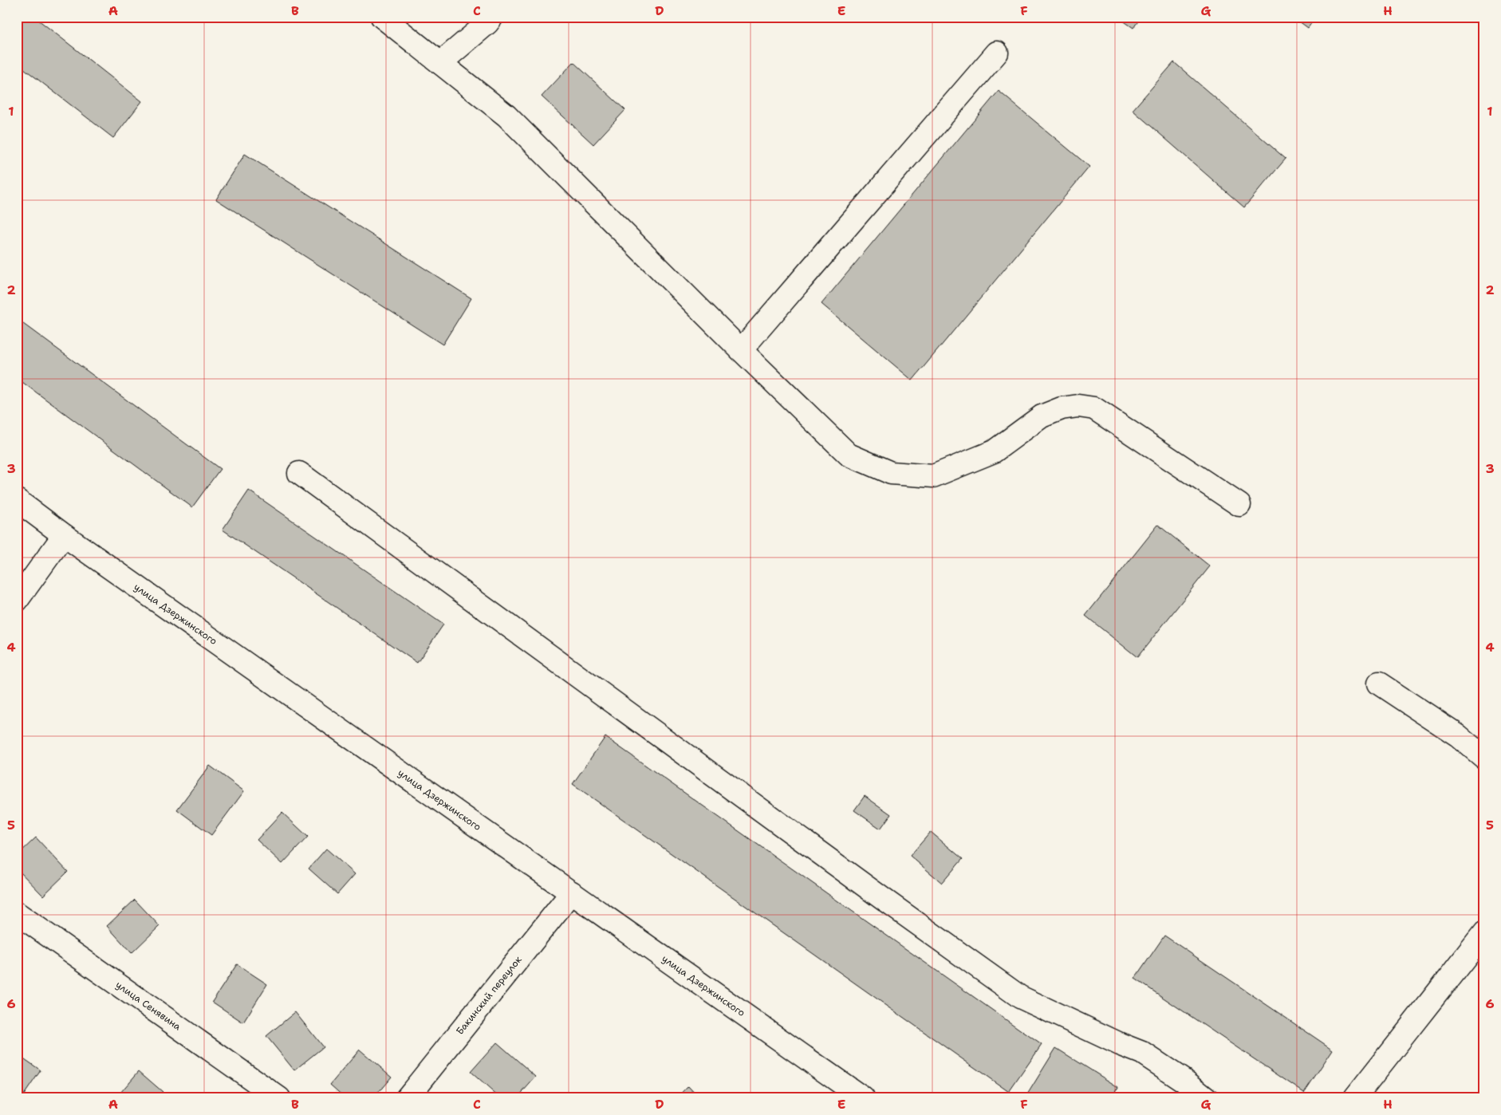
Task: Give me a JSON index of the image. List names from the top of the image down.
{
  "streets": {
    "street": ["улица Дзержинского", "Бакинский переулок", "улица Сенявина"]
  },
  "crossings": [
    ["улица Дзержинского", "Бакинский переулок"]
  ],
  "grid": {
    "columns": [
      "A",
      "B",
      "C",
      "D",
      "E",
      "F",
      "G",
      "H"
    ],
    "rows": [
      "1",
      "2",
      "3",
      "4",
      "5",
      "6"
    ]
  }
}
